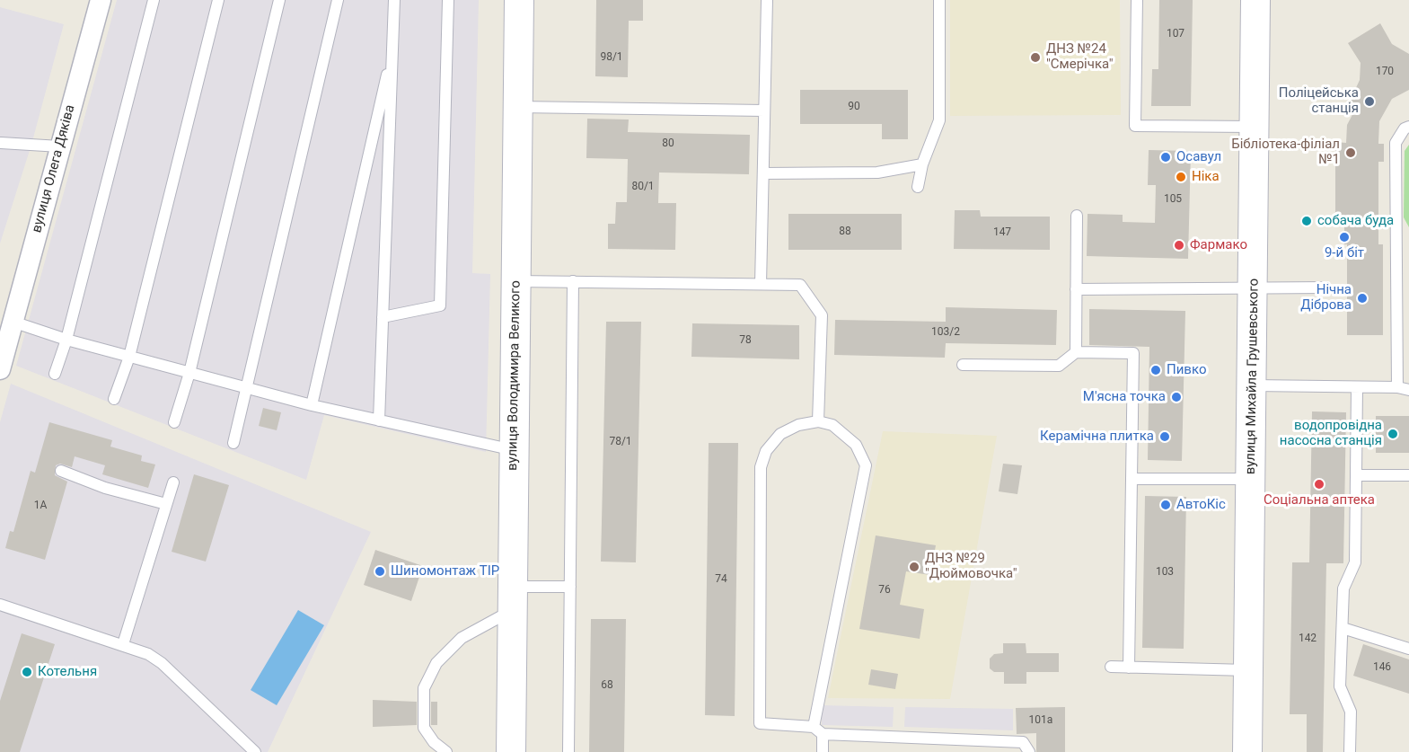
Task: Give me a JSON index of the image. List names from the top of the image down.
{
  "streets": {
    "street": ["вулиця Олега Дяківа", "вулиця Володимира Великого", "вулиця Михайла Грушевського"]
  },
  "places": [
    "ДНЗ №24 \"Смерічка\"",
    "Поліцейська станція",
    "Бібліотека-філіал №1",
    "Осавул",
    "Ніка",
    "собача буда",
    "9-й біт",
    "Фармако",
    "Нічна Діброва",
    "Пивко",
    "М'ясна точка",
    "водопровідна насосна станція",
    "Керамічна плитка",
    "Соціальна аптека",
    "АвтоКіс",
    "ДНЗ №29 \"Дюймовочка\"",
    "Шиномонтаж ТІР",
    "Котельня"
  ],
  "house_numbers": [
    "107",
    "98/1",
    "170",
    "90",
    "80",
    "80/1",
    "105",
    "88",
    "147",
    "103/2",
    "78",
    "78/1",
    "1А",
    "103",
    "74",
    "76",
    "142",
    "146",
    "68",
    "101а"
  ]
}
